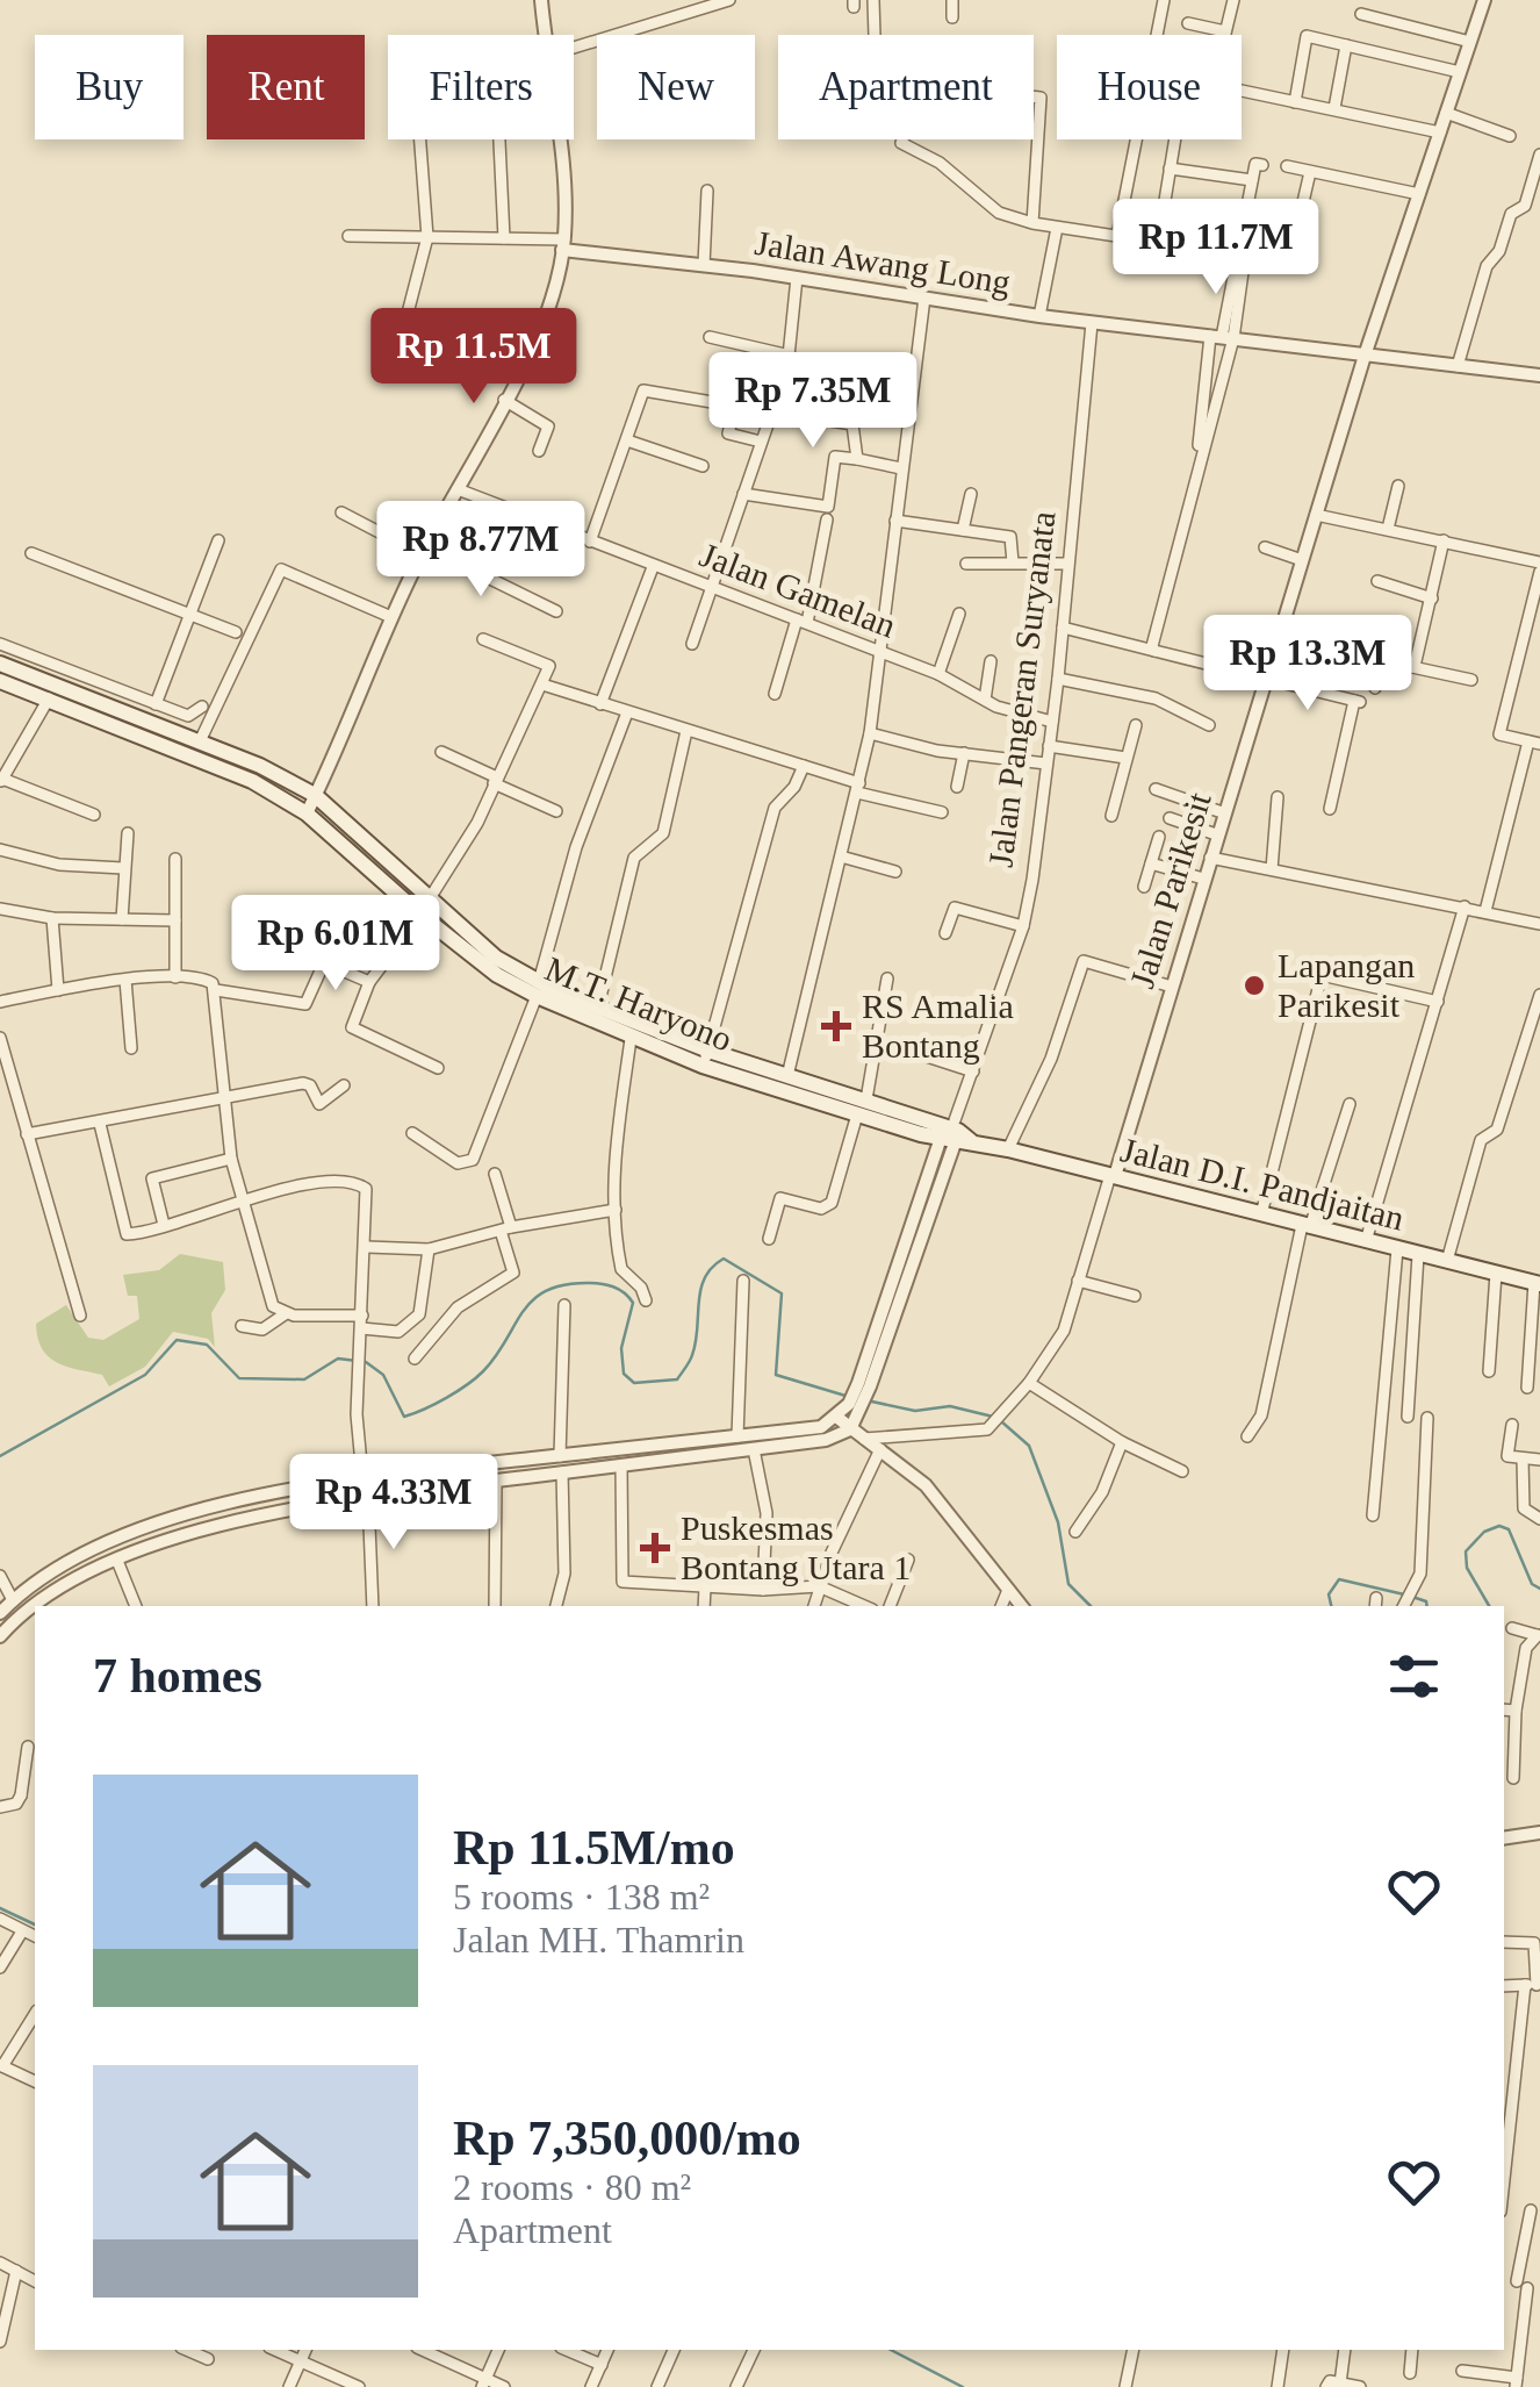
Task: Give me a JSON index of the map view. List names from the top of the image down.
{
  "streets": {
    "main road": ["M.T. Haryono", "Jalan D.I. Pandjaitan"],
    "street": [
      "Jalan Awang Long",
      "Jalan Gamelan",
      "Jalan Pangeran Suryanata",
      "Jalan Parikesit"
    ]
  },
  "crossings": [
    ["Jalan Awang Long", "Jalan Pangeran Suryanata"],
    ["Jalan Awang Long", "Jalan Parikesit"],
    ["Jalan Gamelan", "Jalan Pangeran Suryanata"],
    ["Jalan Pangeran Suryanata", "M.T. Haryono"],
    ["Jalan Pangeran Suryanata", "Jalan D.I. Pandjaitan"],
    ["Jalan Parikesit", "Jalan D.I. Pandjaitan"],
    ["M.T. Haryono", "Jalan D.I. Pandjaitan"]
  ],
  "places": {
    "other": ["Lapangan Parikesit"],
    "health": ["RS Amalia Bontang", "Puskesmas Bontang Utara 1"]
  },
  "page": {
    "chip": [
      "Buy",
      "Rent",
      "Filters",
      "New",
      "Apartment",
      "House"
    ],
    "price": [
      "Rp 11.7M",
      "Rp 11.5M",
      "Rp 7.35M",
      "Rp 8.77M",
      "Rp 13.3M",
      "Rp 6.01M",
      "Rp 4.33M"
    ],
    "heading": "7 homes",
    "list": [
      {
        "name": "Rp 11.5M/mo",
        "note": "5 rooms · 138 m² · Jalan MH. Thamrin"
      },
      {
        "name": "Rp 7,350,000/mo",
        "note": "2 rooms · 80 m² · Apartment"
      }
    ]
  }
}
